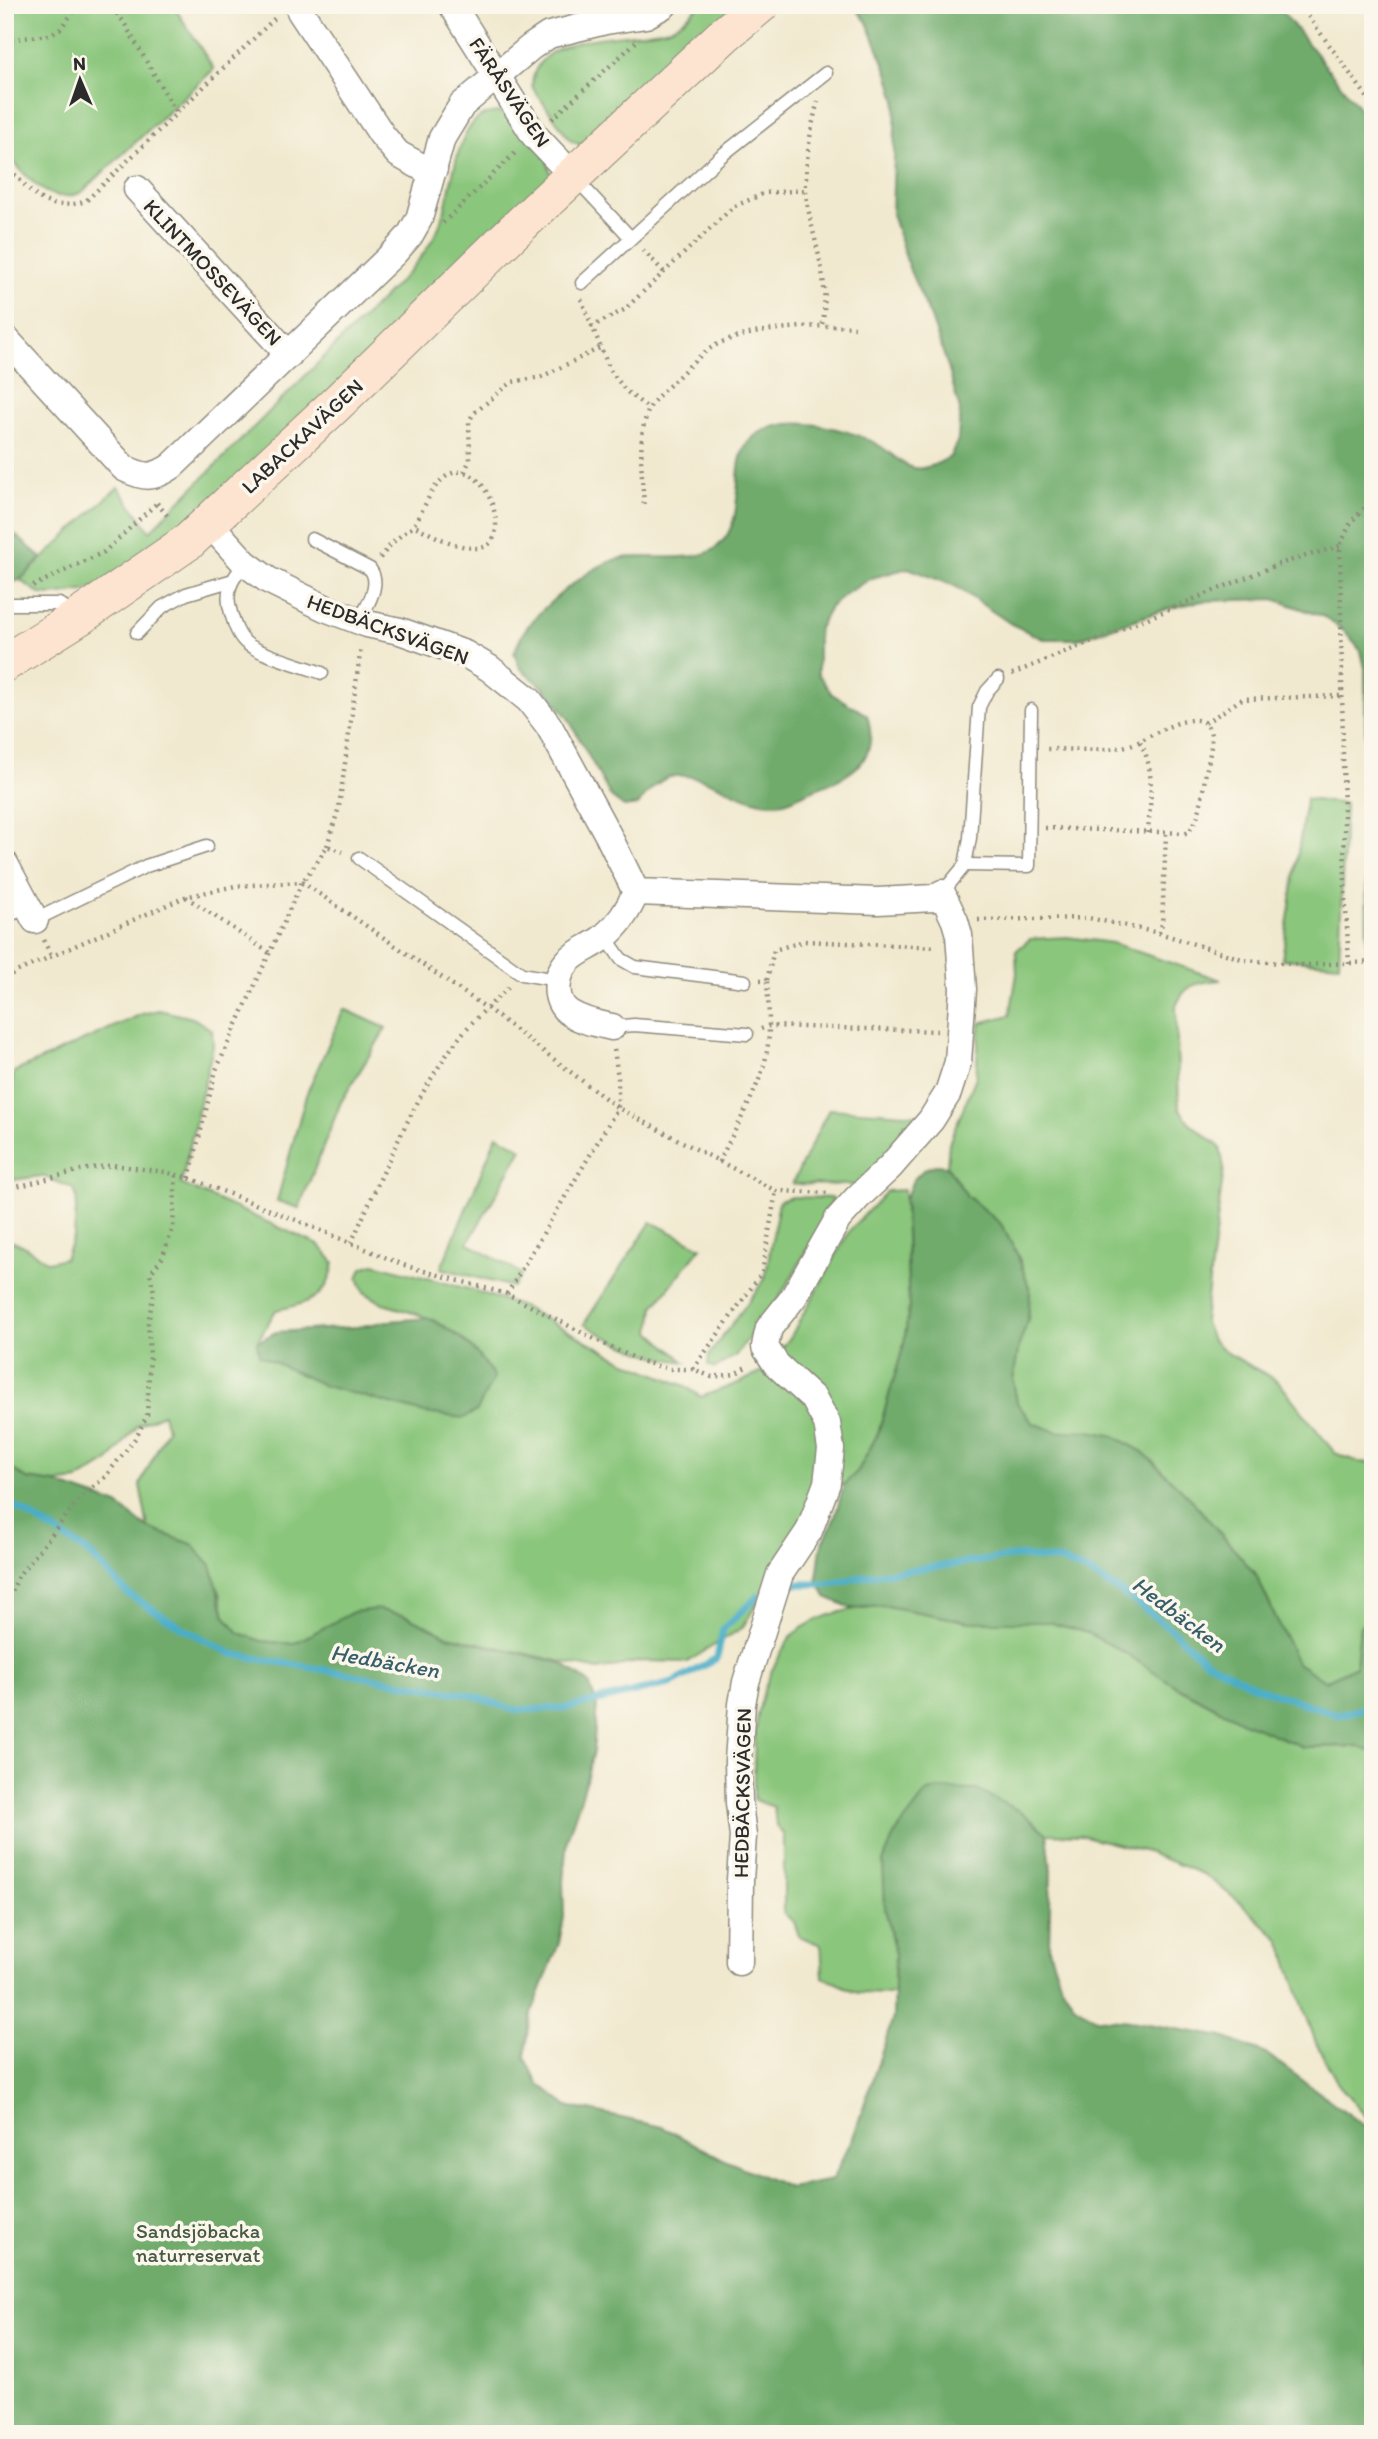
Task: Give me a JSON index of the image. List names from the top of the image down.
{
  "streets": {
    "street": [
      "FÄRÅSVÄGEN",
      "KLINTMOSSEVÄGEN",
      "LABACKAVÄGEN",
      "HEDBÄCKSVÄGEN"
    ]
  },
  "crossings": [
    ["FÄRÅSVÄGEN", "KLINTMOSSEVÄGEN"],
    ["FÄRÅSVÄGEN", "LABACKAVÄGEN"],
    ["LABACKAVÄGEN", "HEDBÄCKSVÄGEN"]
  ],
  "water": ["Hedbäcken"],
  "parks": ["Sandsjöbacka naturreservat"],
  "north": "top"
}
